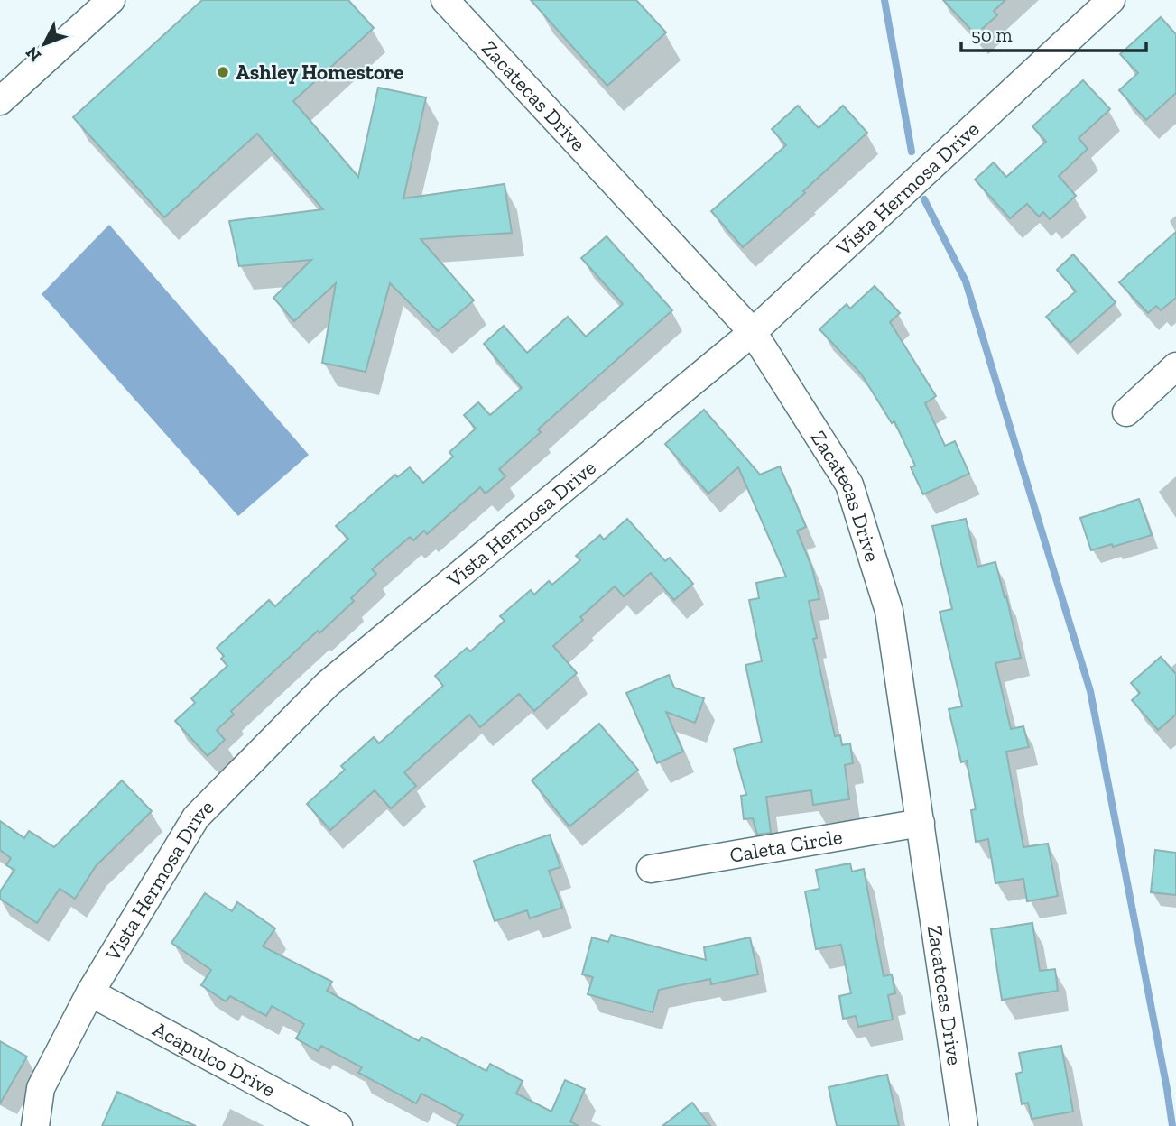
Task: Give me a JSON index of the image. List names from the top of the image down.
{
  "streets": {
    "street": [
      "Zacatecas Drive",
      "Vista Hermosa Drive",
      "Caleta Circle",
      "Acapulco Drive"
    ]
  },
  "crossings": [
    ["Zacatecas Drive", "Vista Hermosa Drive"],
    ["Zacatecas Drive", "Caleta Circle"],
    ["Vista Hermosa Drive", "Acapulco Drive"]
  ],
  "places": ["Ashley Homestore"],
  "scale_bar": "50 m",
  "north": "bottom left"
}
